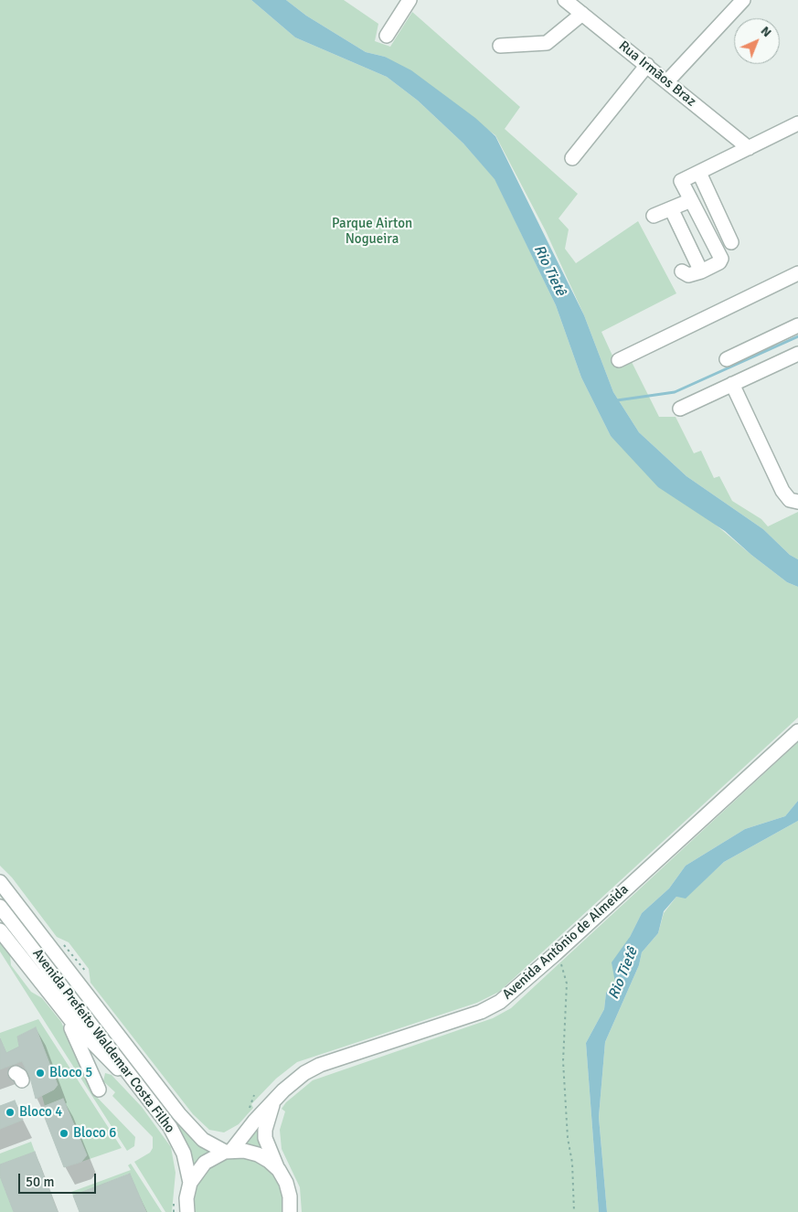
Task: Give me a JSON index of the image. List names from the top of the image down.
{
  "streets": {
    "street": ["Rua Irmãos Braz", "Avenida Antônio de Almeida", "Avenida Prefeito Waldemar Costa Filho"]
  },
  "crossings": [
    ["Avenida Antônio de Almeida", "Avenida Prefeito Waldemar Costa Filho"]
  ],
  "water": ["Rio Tietê"],
  "parks": ["Parque Airton Nogueira"],
  "places": ["Bloco 5", "Bloco 4", "Bloco 6"],
  "scale_bar": "50 m",
  "north": "top right"
}
